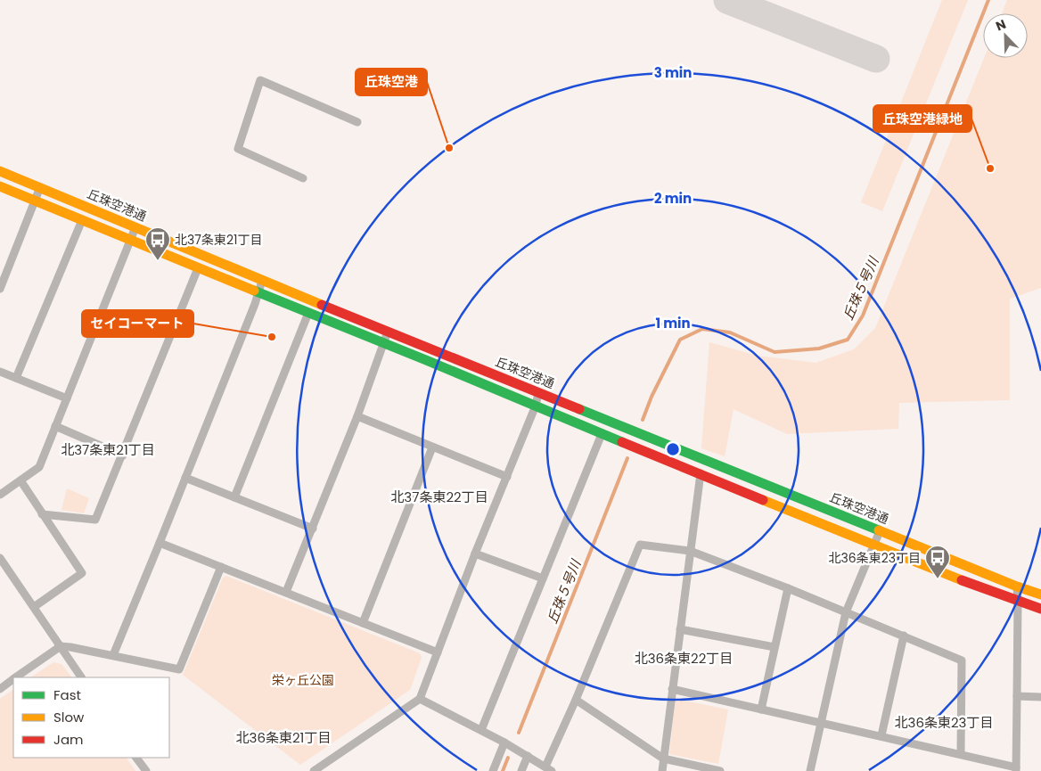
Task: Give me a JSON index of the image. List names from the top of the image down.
{
  "streets": {
    "main road": ["丘珠空港通"]
  },
  "districts": [
    "北37条東21丁目",
    "北37条東22丁目",
    "北36条東22丁目",
    "北36条東23丁目",
    "北36条東21丁目"
  ],
  "water": ["丘珠５号川"],
  "parks": ["栄ヶ丘公園"],
  "places": {
    "other": ["丘珠空港", "丘珠空港緑地", "セイコーマート"],
    "bus stop": ["北37条東21丁目", "北36条東23丁目"]
  },
  "legend": ["Fast", "Slow", "Jam"],
  "north": "top left",
  "rings": ["3 min", "2 min", "1 min"]
}
